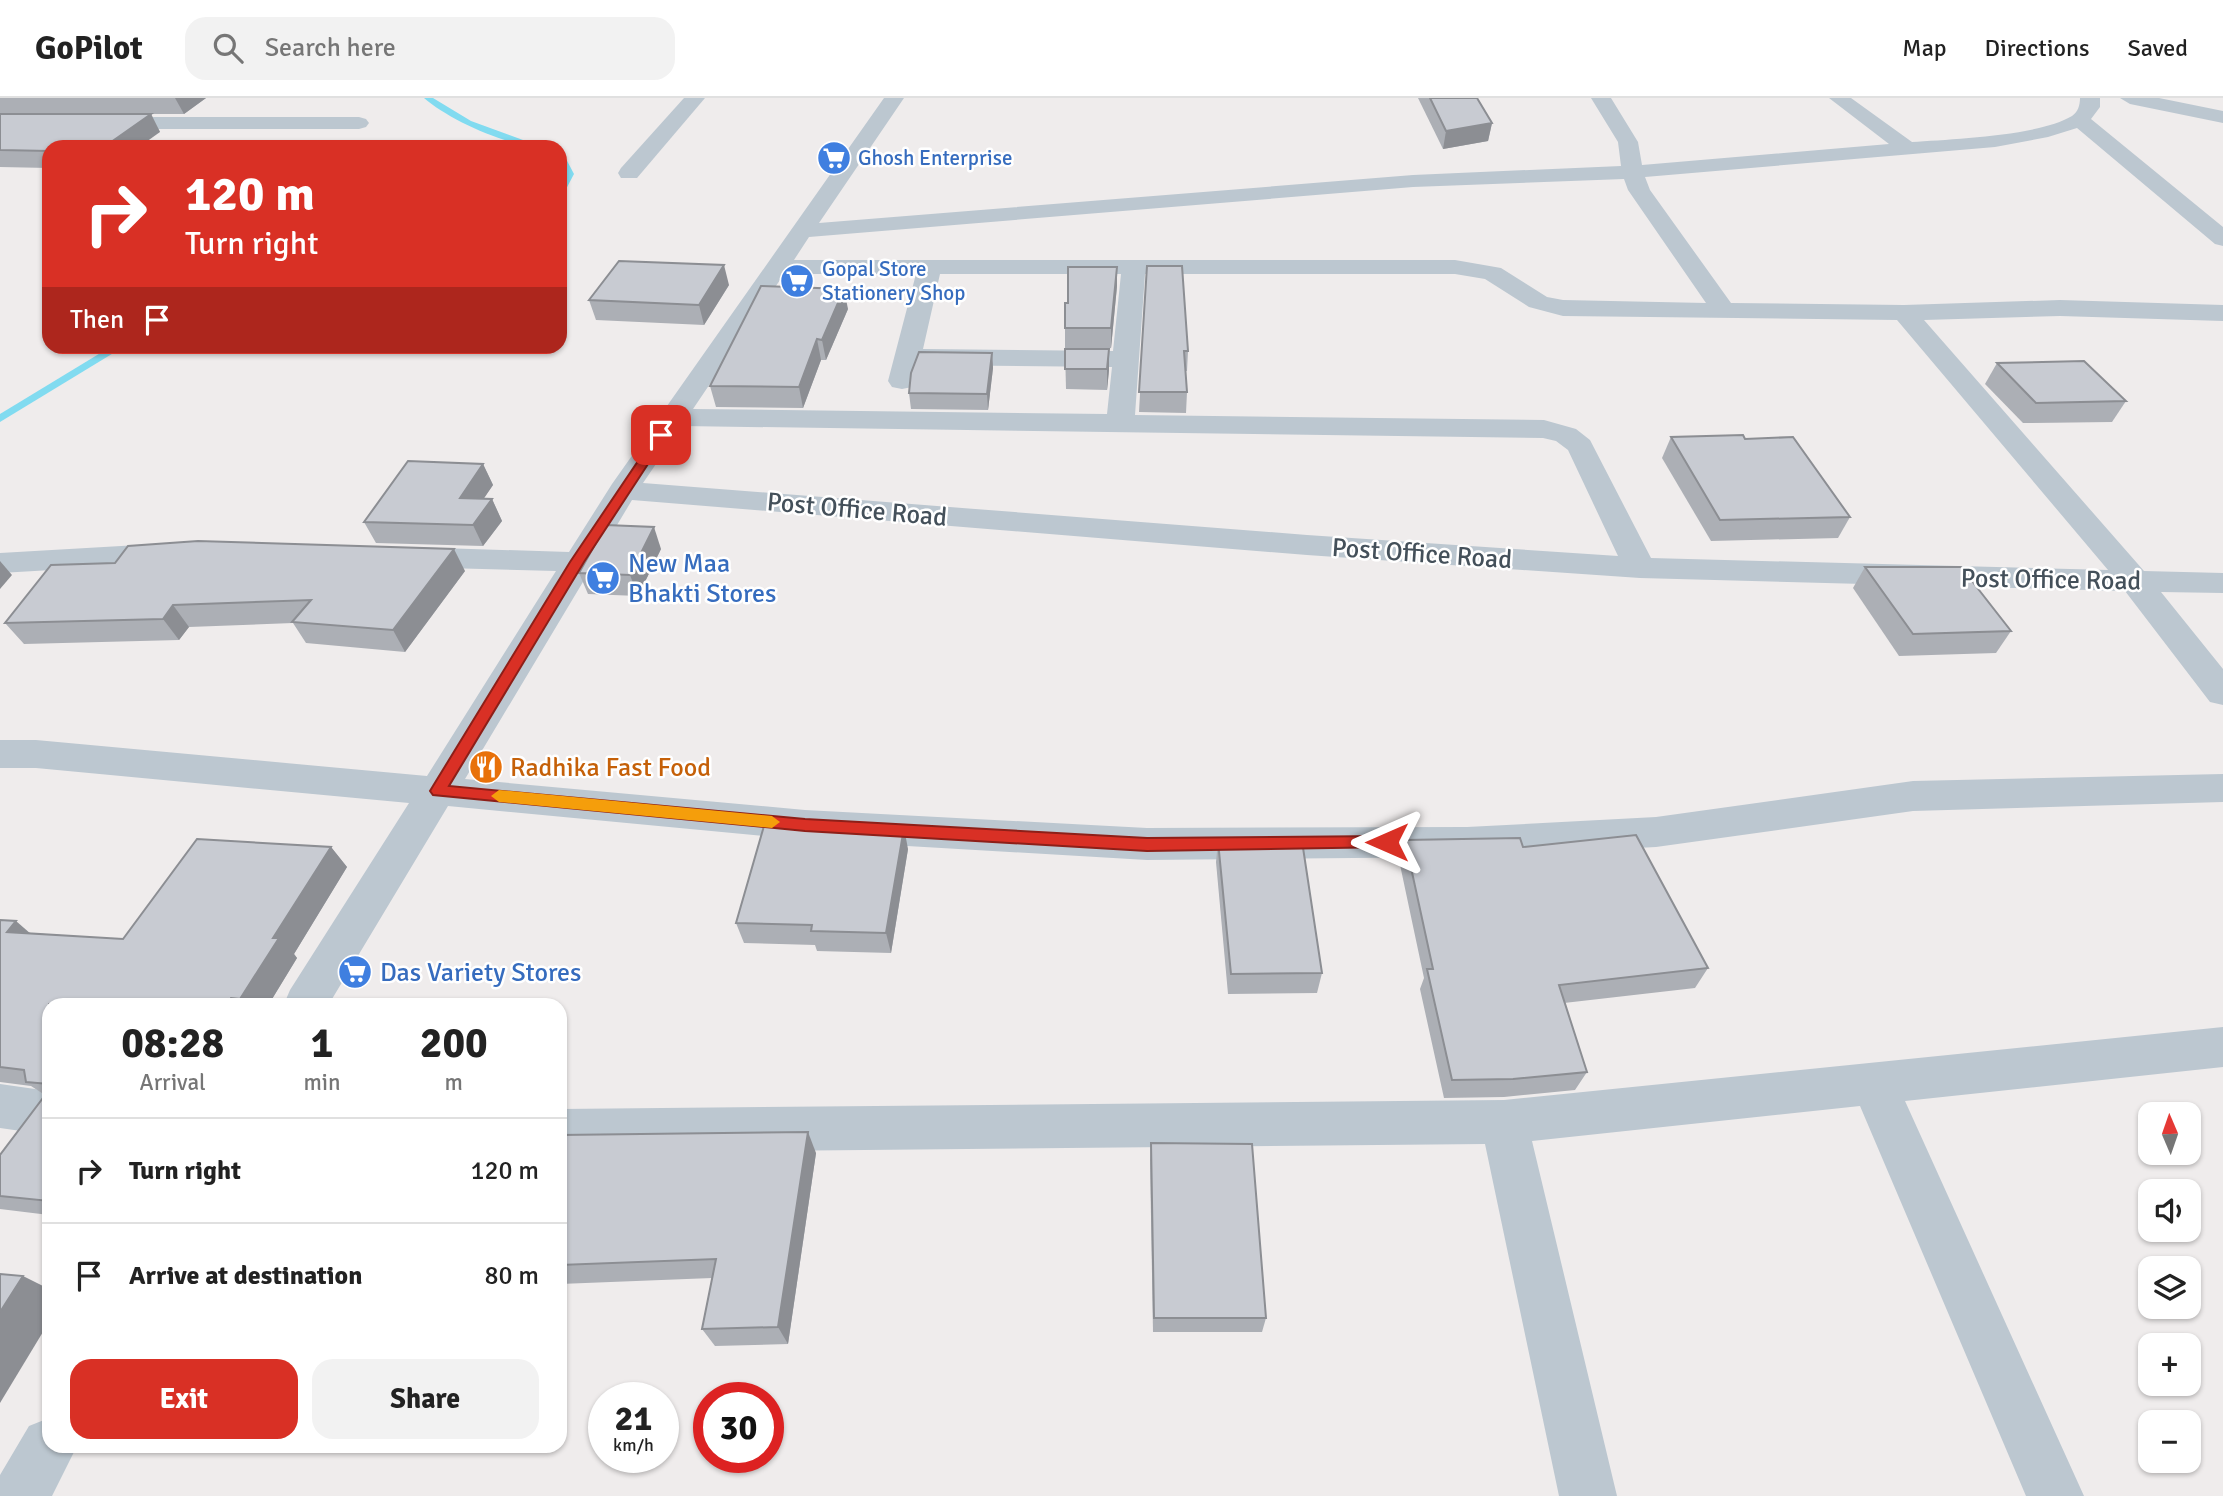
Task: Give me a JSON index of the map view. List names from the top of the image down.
{
  "streets": {
    "street": ["Post Office Road"]
  },
  "places": {
    "supermarket": [
      "Ghosh Enterprise",
      "Gopal Store Stationery Shop",
      "New Maa Bhakti Stores",
      "Das Variety Stores"
    ],
    "restaurant": ["Radhika Fast Food"]
  },
  "north": "top",
  "page": {
    "header": "GoPilot",
    "search": "Search here",
    "nav": ["Map", "Directions", "Saved"],
    "turn": ["120 m", "Turn right"],
    "then": "Then",
    "eta": [
      "08:28",
      "Arrival",
      "1",
      "min",
      "200",
      "m"
    ],
    "map_buttons": ["+", "−"],
    "list": [
      {
        "name": "Turn right",
        "value": "120 m"
      },
      {
        "name": "Arrive at destination",
        "value": "80 m"
      }
    ],
    "buttons": ["Exit", "Share"],
    "speed": "21 km/h",
    "limit": "30"
  }
}
